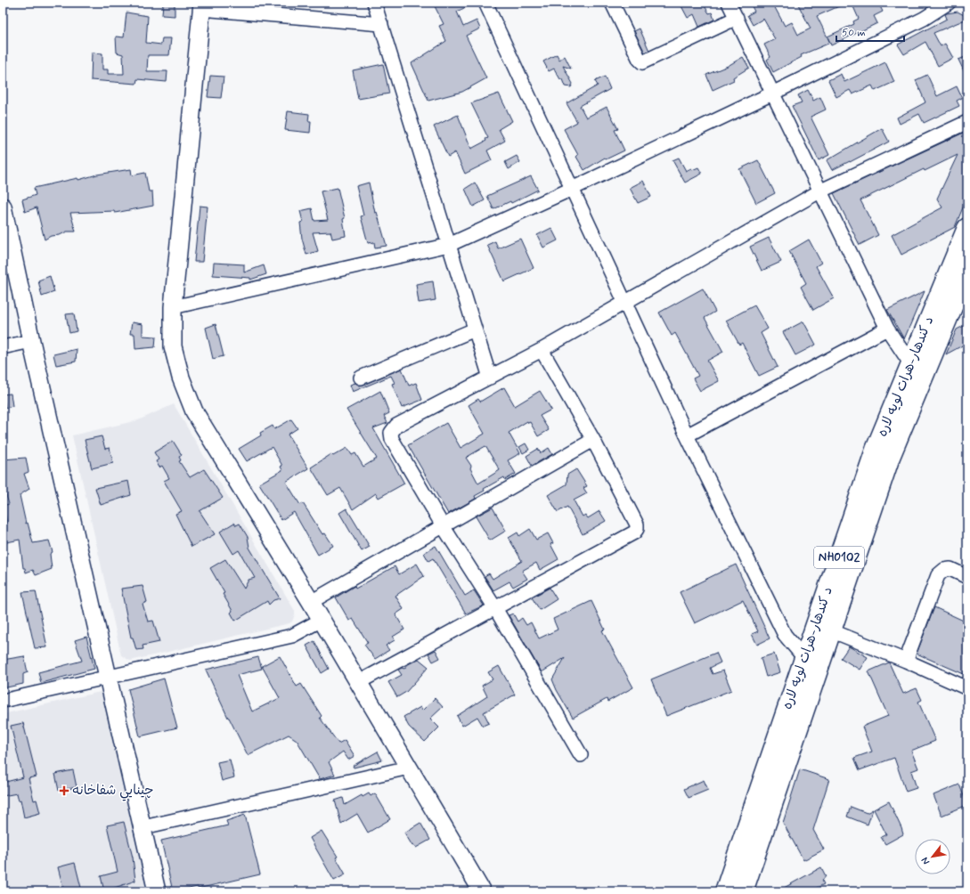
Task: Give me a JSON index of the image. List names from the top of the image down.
{
  "streets": {
    "highway": ["د کندهار-هرات لويه لاره", "NH0102"]
  },
  "places": {
    "health": ["چينايي شفاخانه"]
  },
  "scale_bar": "50 m",
  "north": "bottom left"
}
